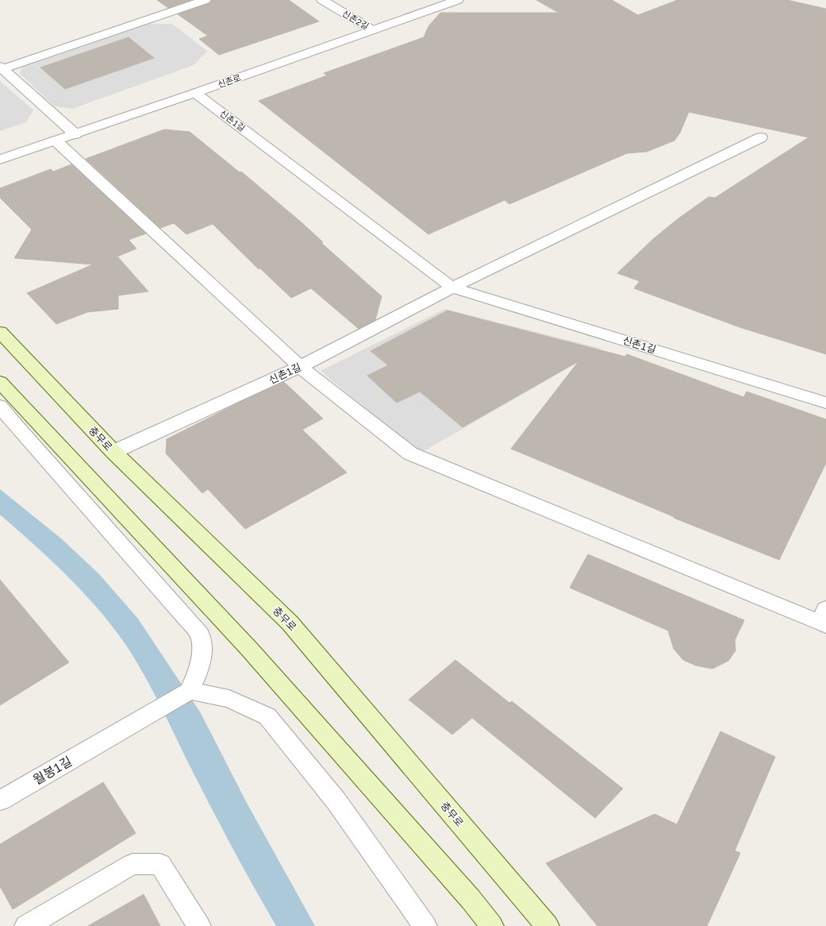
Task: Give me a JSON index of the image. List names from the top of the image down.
{
  "streets": {
    "main road": ["충무로"],
    "street": [
      "신촌2길",
      "신촌로",
      "신촌1길",
      "월봉1길"
    ]
  },
  "crossings": [
    ["신촌2길", "신촌로"],
    ["신촌로", "신촌1길"],
    ["신촌1길", "충무로"]
  ]
}
